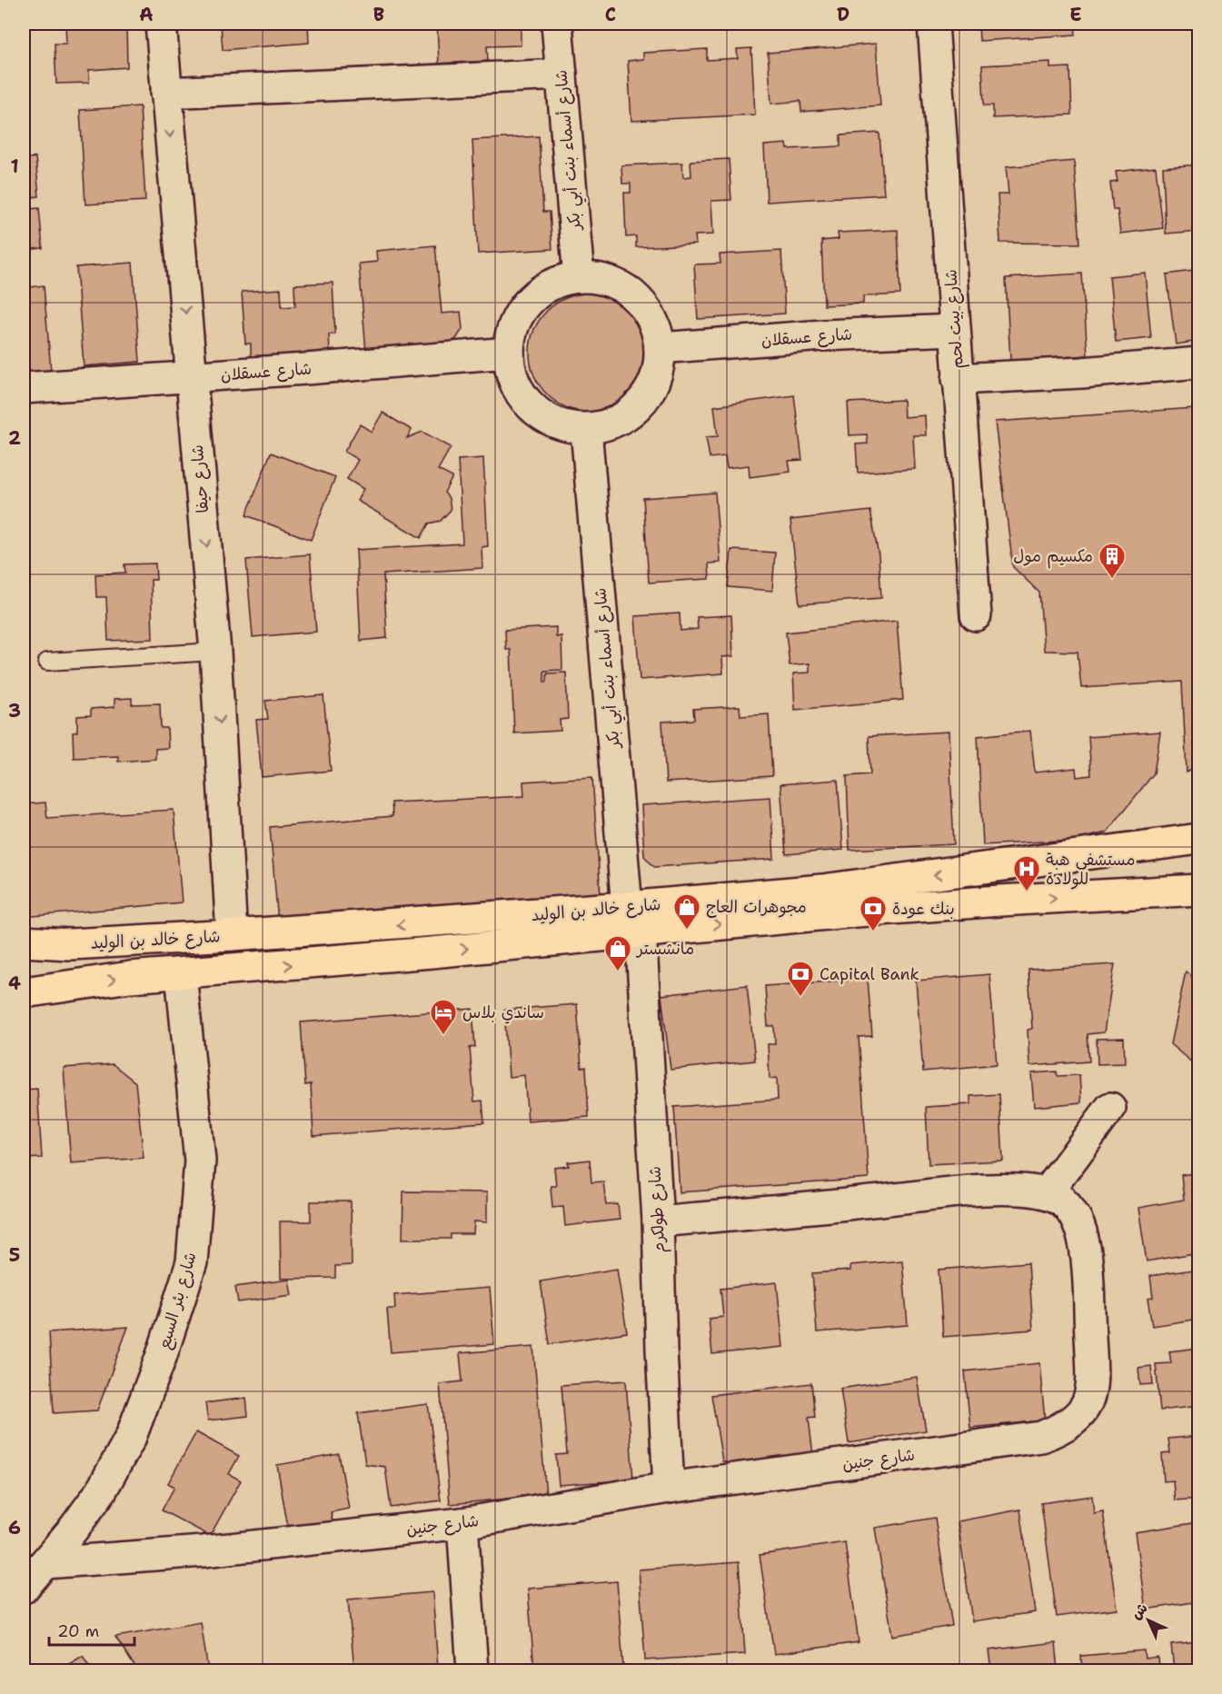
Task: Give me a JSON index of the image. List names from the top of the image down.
{
  "streets": {
    "main road": ["شارع خالد بن الوليد"],
    "street": [
      "شارع أسماء بنت أبي بكر",
      "شارع بيت لحم",
      "شارع عسقلان",
      "شارع حيفا",
      "شارع طولكرم",
      "شارع بئر السبع",
      "شارع جنين"
    ]
  },
  "crossings": [
    ["شارع أسماء بنت أبي بكر", "شارع عسقلان"],
    ["شارع أسماء بنت أبي بكر", "شارع خالد بن الوليد"],
    ["شارع أسماء بنت أبي بكر", "شارع طولكرم"],
    ["شارع بيت لحم", "شارع عسقلان"],
    ["شارع عسقلان", "شارع حيفا"],
    ["شارع حيفا", "شارع خالد بن الوليد"],
    ["شارع خالد بن الوليد", "شارع طولكرم"],
    ["شارع خالد بن الوليد", "شارع بئر السبع"],
    ["شارع طولكرم", "شارع جنين"],
    ["شارع بئر السبع", "شارع جنين"]
  ],
  "one_way": ["شارع حيفا"],
  "places": {
    "building": ["مكسيم مول"],
    "hospital": ["مستشفى هبة للولادة"],
    "shop": ["مجوهرات العاج", "مانشستر"],
    "bank": ["بنك عودة", "Capital Bank"],
    "hotel": ["ساندي بلاس"]
  },
  "scale_bar": "20 m",
  "north": "top left",
  "grid": {
    "columns": [
      "A",
      "B",
      "C",
      "D",
      "E"
    ],
    "rows": [
      "1",
      "2",
      "3",
      "4",
      "5",
      "6"
    ]
  }
}
